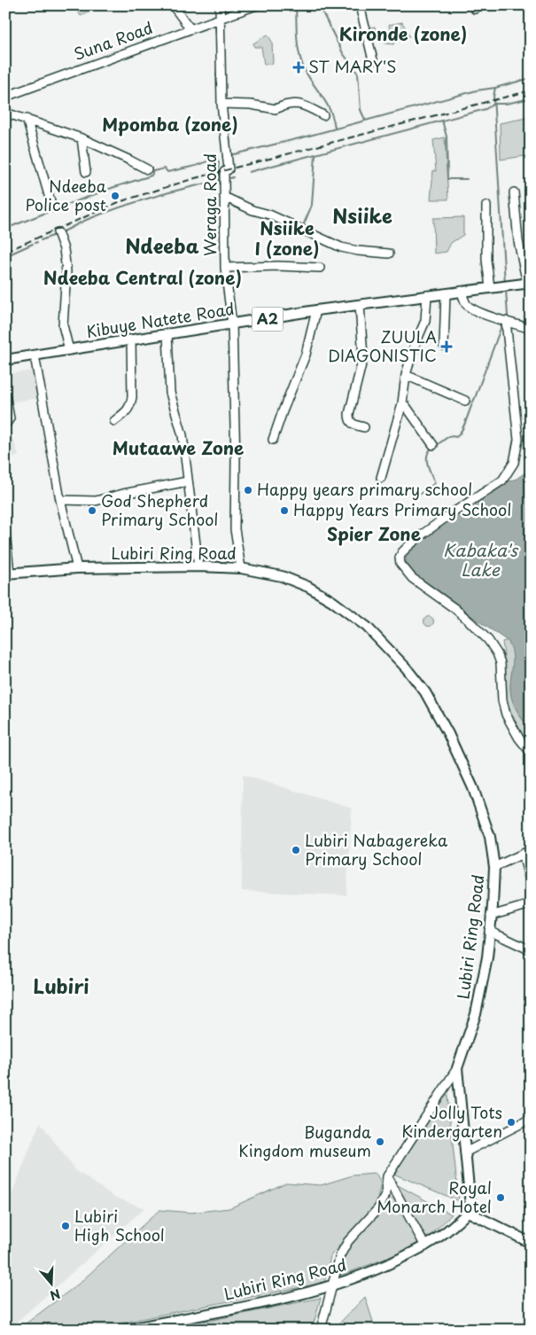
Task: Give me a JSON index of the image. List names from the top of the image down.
{
  "streets": {
    "main road": ["A2", "Kibuye Natete Road", "Lubiri Ring Road"],
    "street": ["Suna Road", "Weraga Road"]
  },
  "crossings": [
    ["Suna Road", "Weraga Road"],
    ["Weraga Road", "Kibuye Natete Road"],
    ["Weraga Road", "Lubiri Ring Road"]
  ],
  "districts": [
    "Kironde (zone)",
    "Mpomba (zone)",
    "Nsiike",
    "Nsiike I (zone)",
    "Ndeeba",
    "Ndeeba Central (zone)",
    "Mutaawe Zone",
    "Spier Zone",
    "Lubiri"
  ],
  "water": ["Kabaka's Lake"],
  "places": {
    "health": ["ST MARY'S", "ZUULA DIAGONISTIC"],
    "other": [
      "Ndeeba Police post",
      "Happy years primary school",
      "God Shepherd Primary School",
      "Happy Years Primary School",
      "Lubiri Nabagereka Primary School",
      "Jolly Tots Kindergarten",
      "Buganda Kingdom museum",
      "Royal Monarch Hotel",
      "Lubiri High School"
    ]
  },
  "north": "bottom"
}
